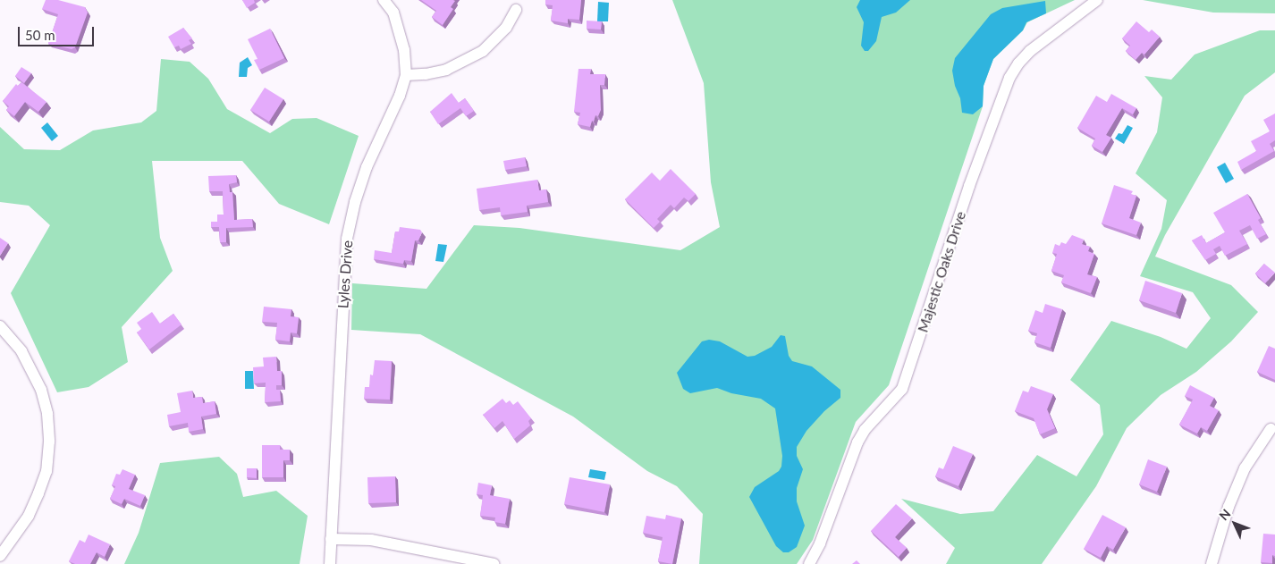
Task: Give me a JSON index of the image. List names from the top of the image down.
{
  "streets": {
    "street": ["Majestic Oaks Drive", "Lyles Drive"]
  },
  "scale_bar": "50 m",
  "north": "top left"
}
